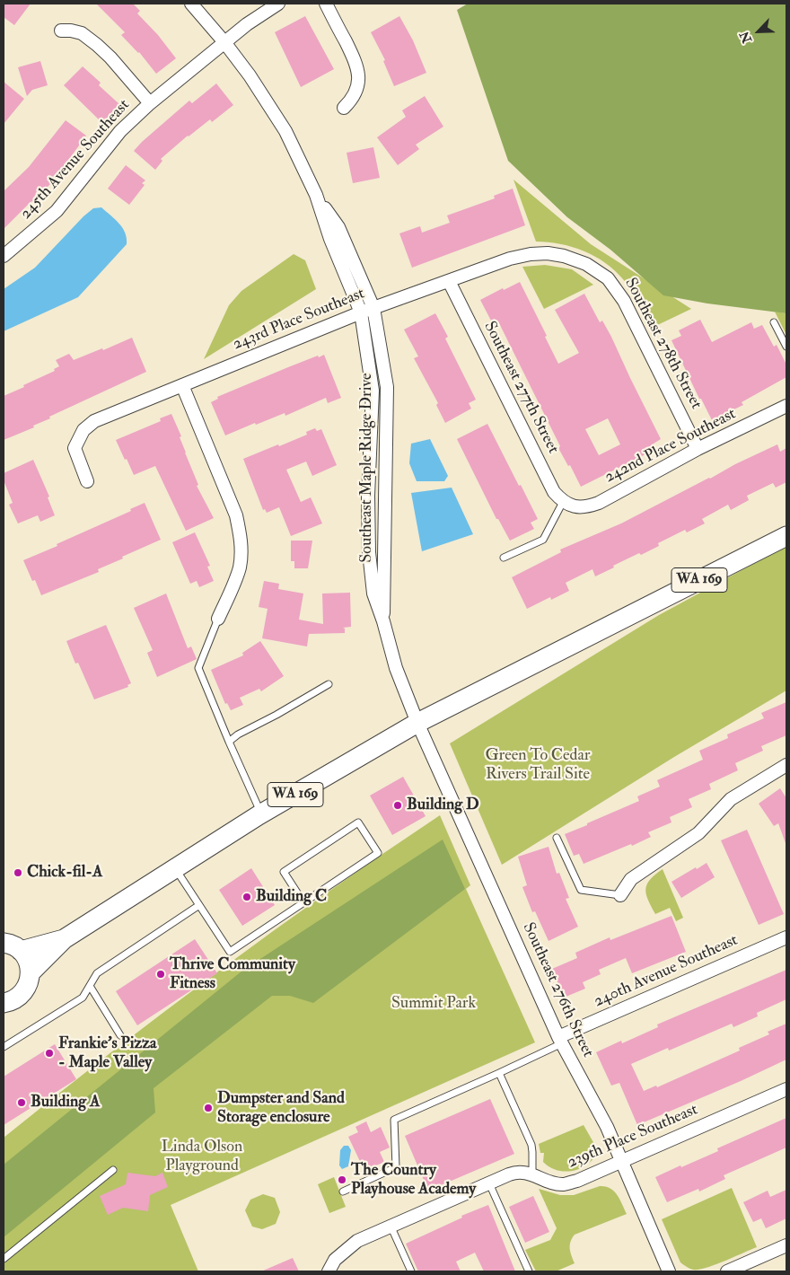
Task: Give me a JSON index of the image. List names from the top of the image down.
{
  "streets": {
    "main road": ["WA 169"],
    "street": [
      "245th Avenue Southeast",
      "243rd Place Southeast",
      "Southeast 278th Street",
      "Southeast 277th Street",
      "242nd Place Southeast",
      "Southeast Maple Ridge Drive",
      "240th Avenue Southeast",
      "Southeast 276th Street",
      "239th Place Southeast"
    ]
  },
  "crossings": [
    ["245th Avenue Southeast", "Southeast Maple Ridge Drive"],
    ["243rd Place Southeast", "Southeast 278th Street"],
    ["243rd Place Southeast", "Southeast 277th Street"],
    ["243rd Place Southeast", "Southeast Maple Ridge Drive"],
    ["Southeast 278th Street", "242nd Place Southeast"],
    ["Southeast 277th Street", "242nd Place Southeast"],
    ["Southeast Maple Ridge Drive", "WA 169"],
    ["Southeast Maple Ridge Drive", "Southeast 276th Street"],
    ["WA 169", "Southeast 276th Street"],
    ["240th Avenue Southeast", "Southeast 276th Street"],
    ["Southeast 276th Street", "239th Place Southeast"]
  ],
  "parks": ["Green To Cedar Rivers Trail Site", "Summit Park", "Linda Olson Playground"],
  "places": [
    "Building D",
    "Chick-fil-A",
    "Building C",
    "Thrive Community Fitness",
    "Frankie's Pizza - Maple Valley",
    "Building A",
    "Dumpster and Sand Storage enclosure",
    "The Country Playhouse Academy"
  ],
  "north": "bottom left"
}
